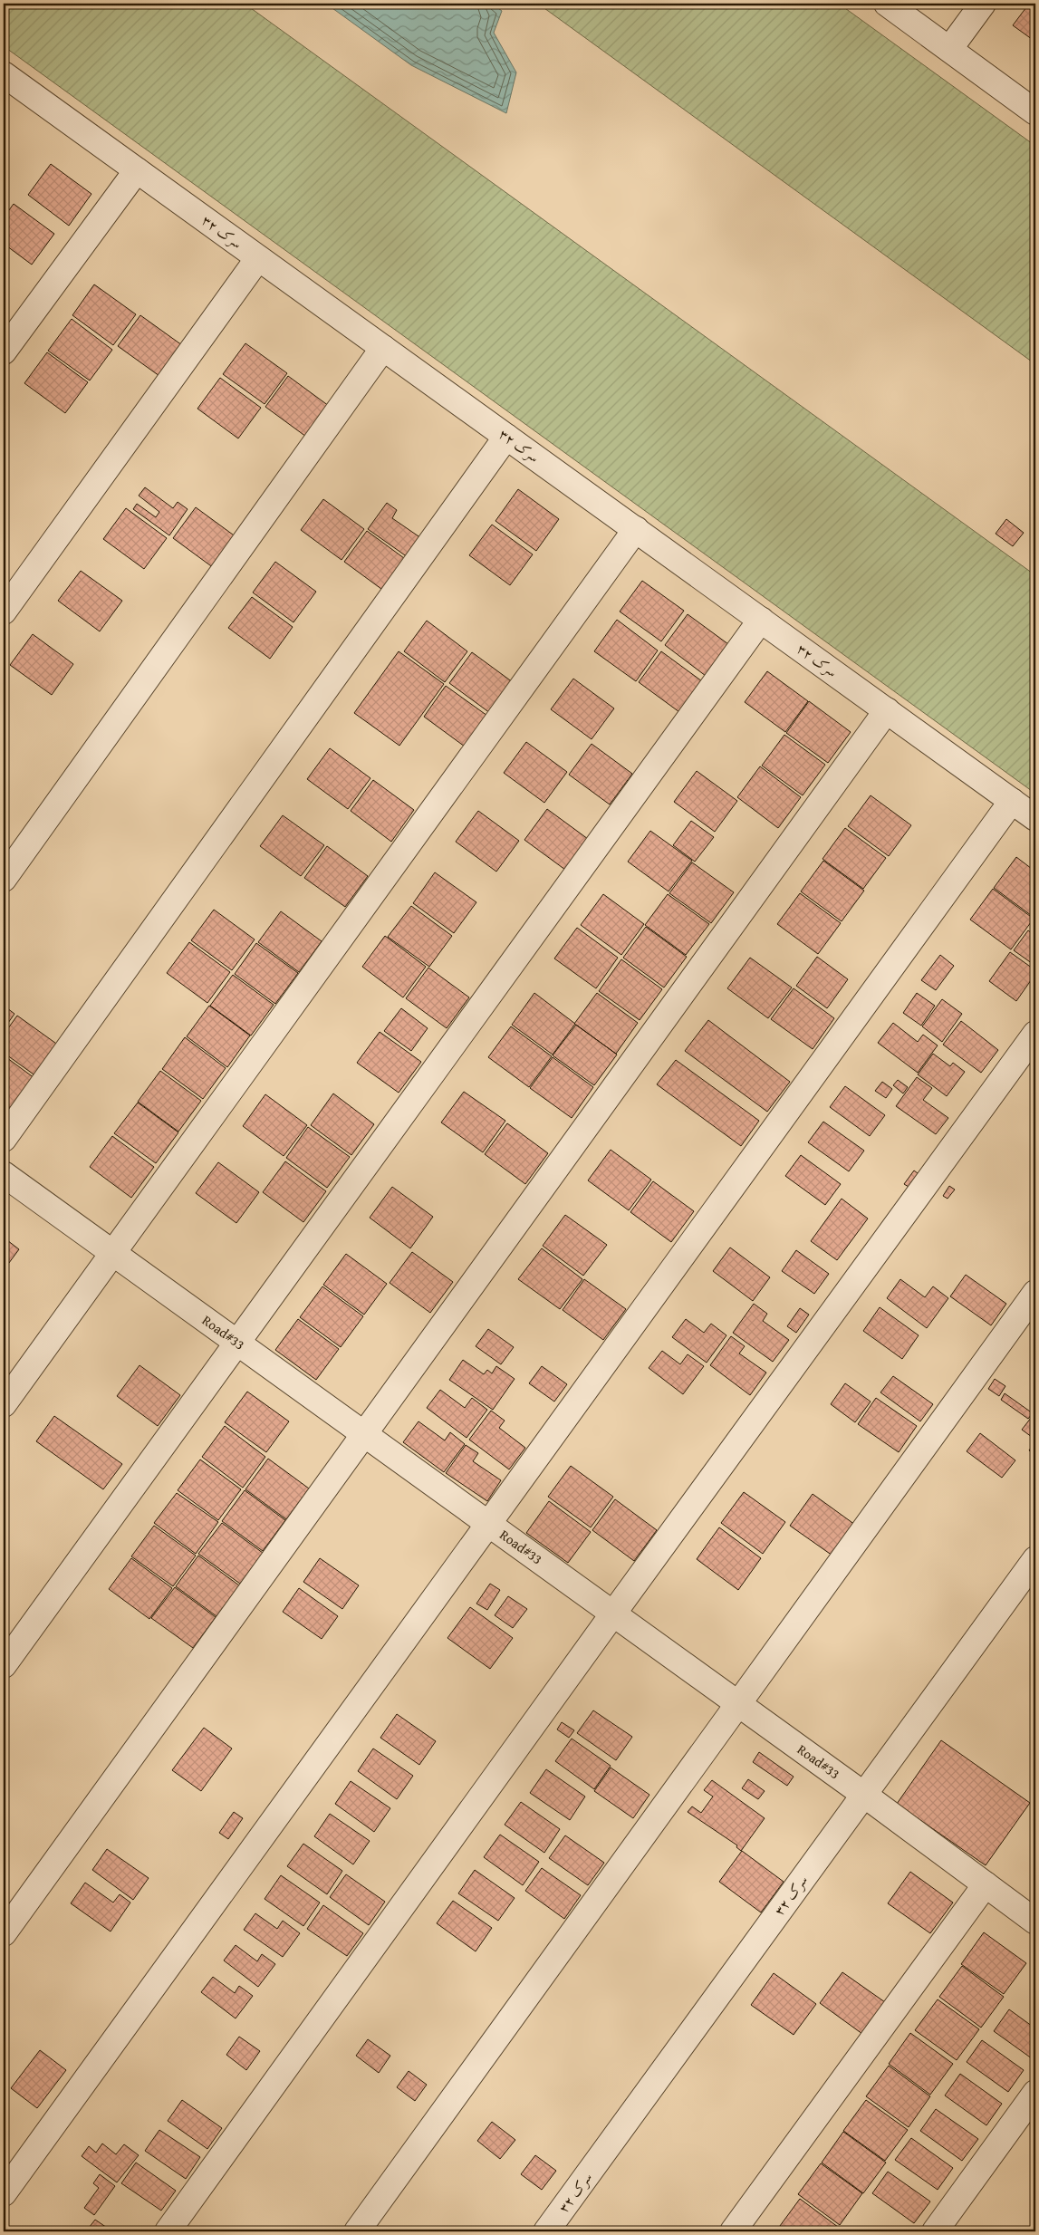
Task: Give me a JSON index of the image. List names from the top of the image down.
{
  "streets": {
    "street": ["سرک ۳۲", "Road#33"]
  },
  "crossings": [
    ["سرک ۳۲", "Road#33"]
  ]
}
